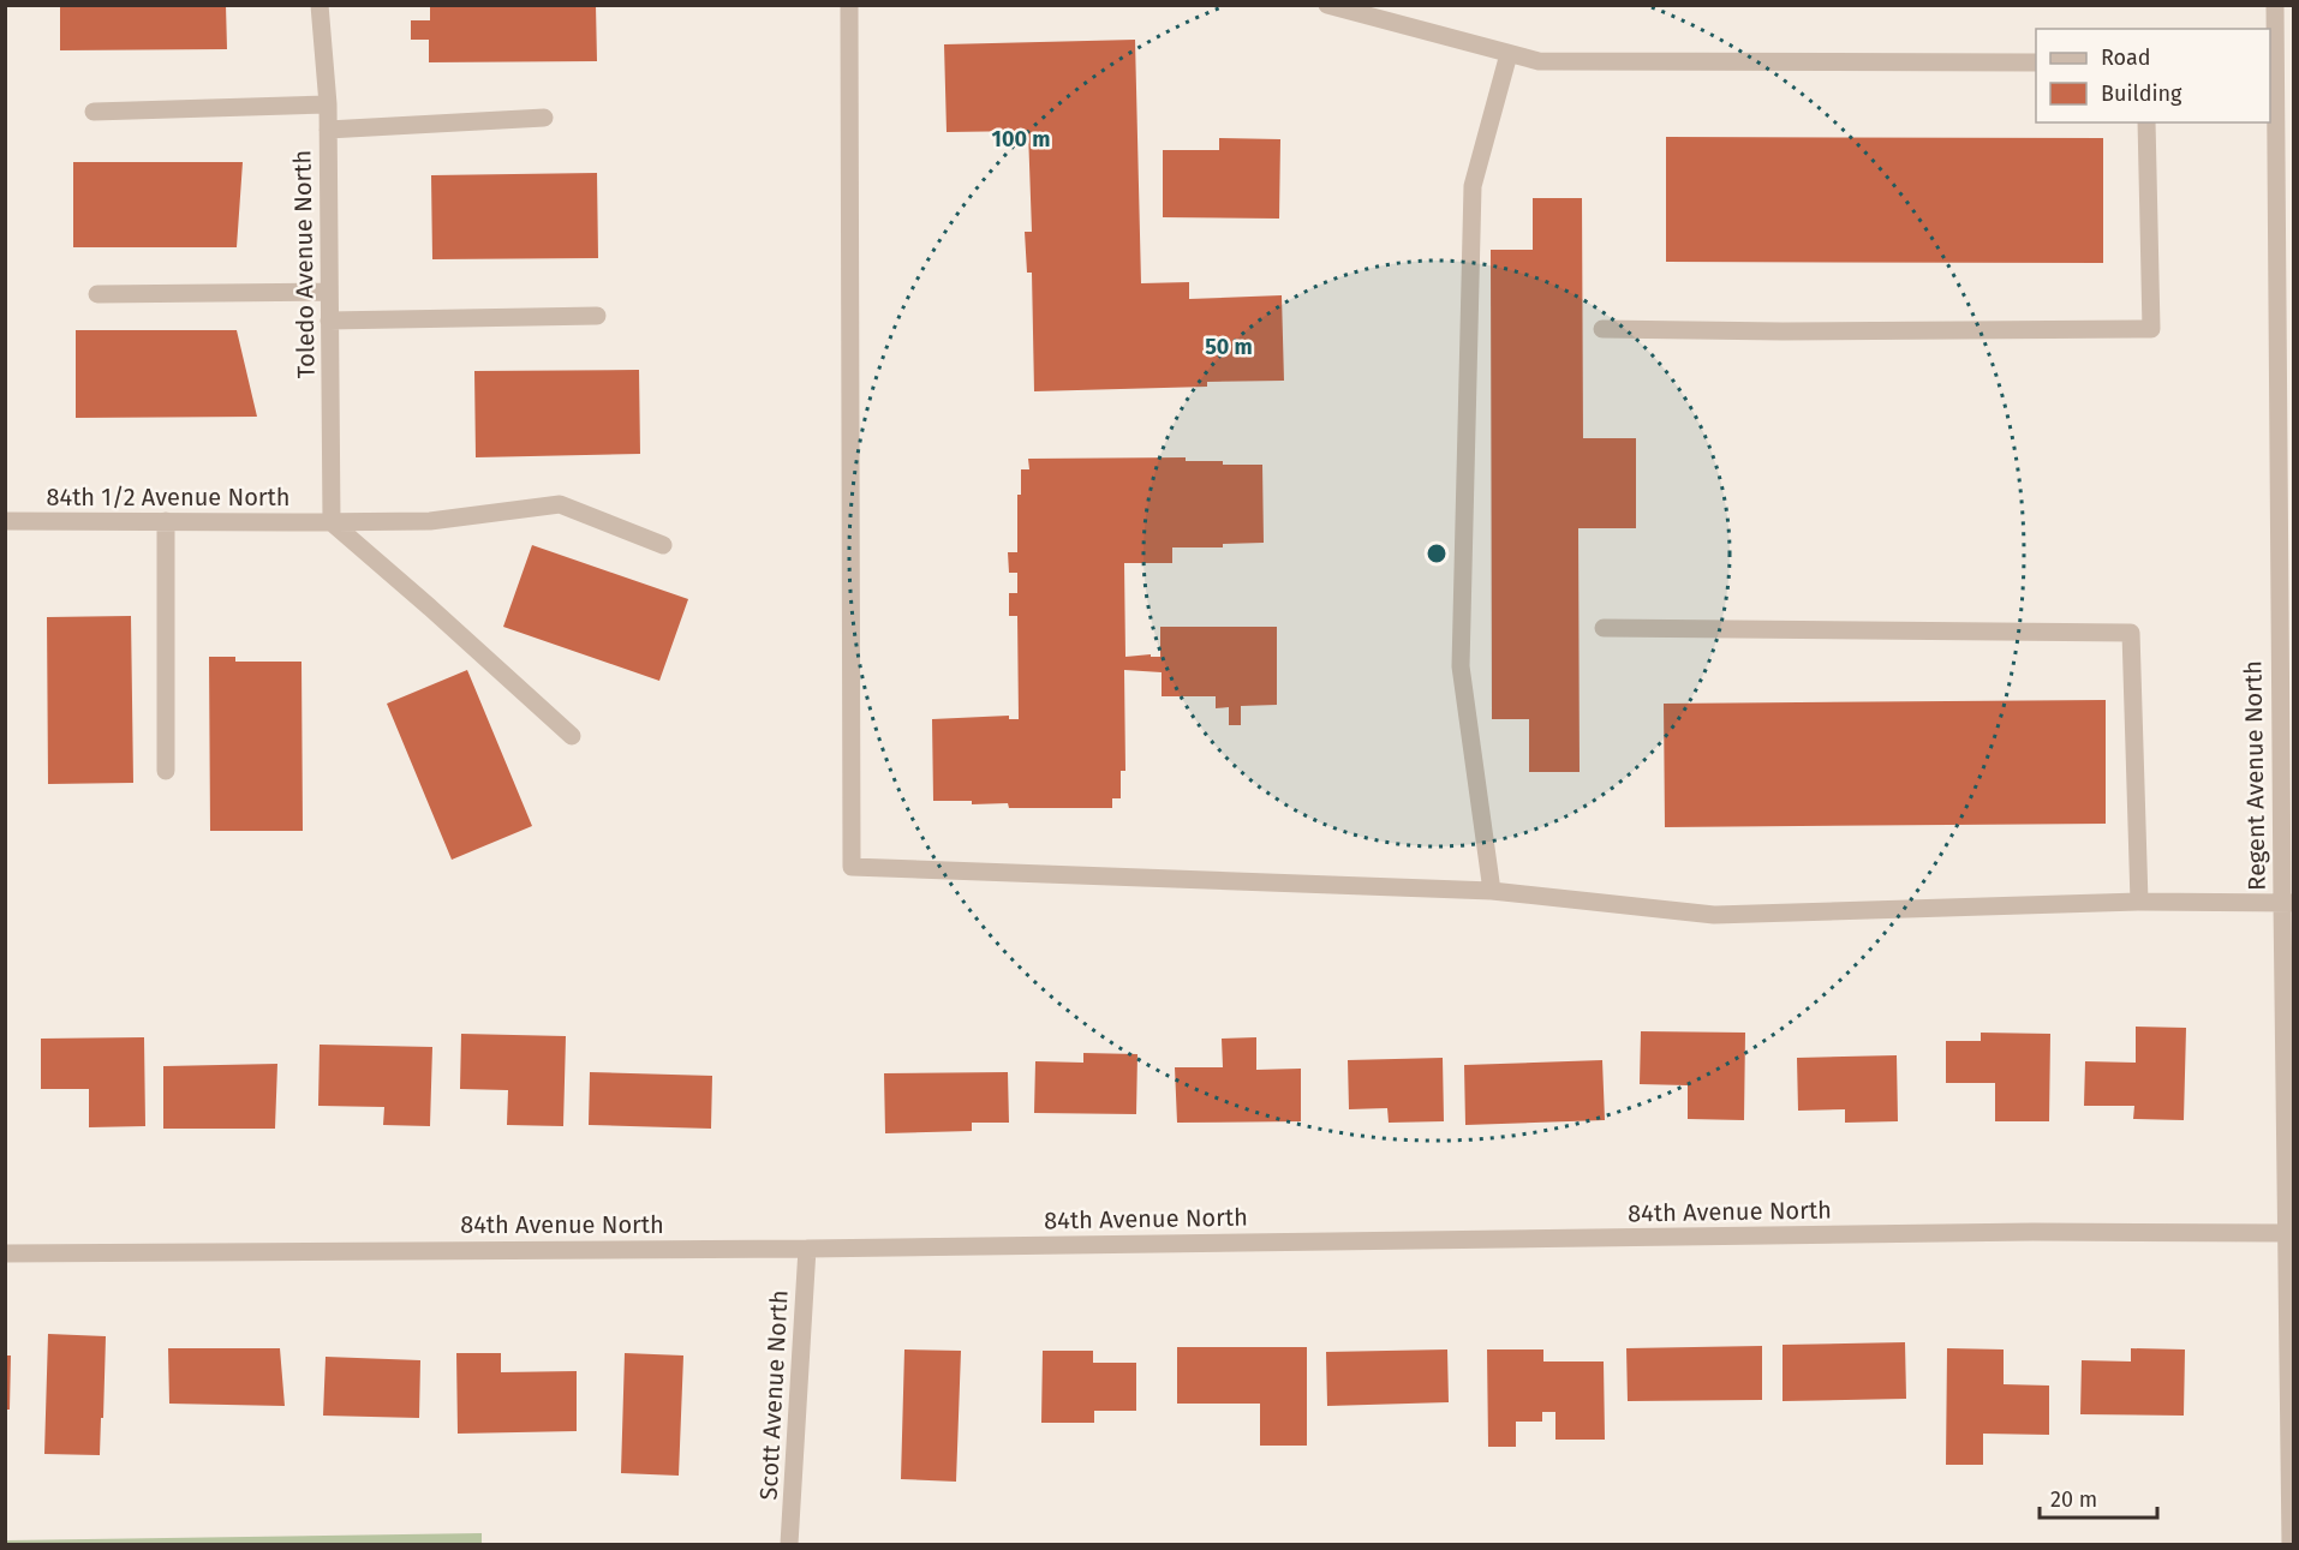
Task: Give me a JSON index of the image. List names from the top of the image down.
{
  "streets": {
    "street": [
      "Toledo Avenue North",
      "84th 1/2 Avenue North",
      "Regent Avenue North",
      "84th Avenue North",
      "Scott Avenue North"
    ]
  },
  "crossings": [
    ["Toledo Avenue North", "84th 1/2 Avenue North"],
    ["Regent Avenue North", "84th Avenue North"],
    ["84th Avenue North", "Scott Avenue North"]
  ],
  "legend": ["Road", "Building"],
  "scale_bar": "20 m",
  "rings": ["100 m", "50 m"]
}
